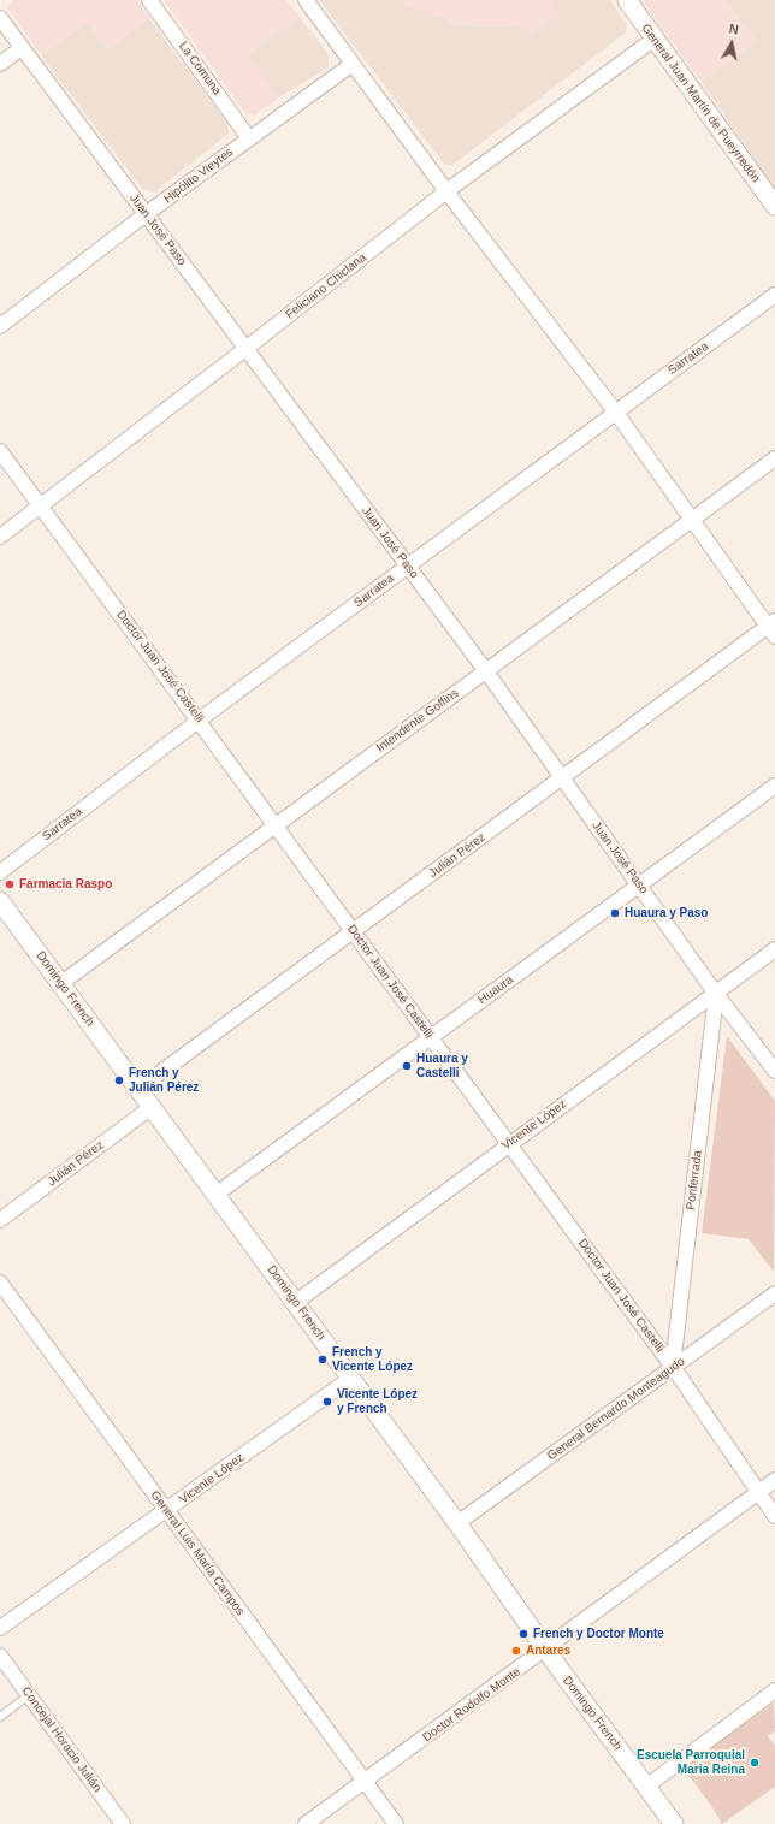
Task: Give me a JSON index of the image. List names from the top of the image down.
{
  "streets": {
    "street": [
      "La Comuna",
      "General Juan Martín de Pueyrredón",
      "Hipólito Vieytes",
      "Juan José Paso",
      "Feliciano Chiclana",
      "Sarratea",
      "Doctor Juan José Castelli",
      "Intendente Goffins",
      "Julián Pérez",
      "Domingo French",
      "Huaura",
      "Vicente López",
      "Ponferrada",
      "General Bernardo Monteagudo",
      "General Luis María Campos",
      "Doctor Rodolfo Monte",
      "Concejal Horacio Julián"
    ]
  },
  "crossings": [
    ["La Comuna", "Hipólito Vieytes"],
    ["General Juan Martín de Pueyrredón", "Feliciano Chiclana"],
    ["Hipólito Vieytes", "Juan José Paso"],
    ["Juan José Paso", "Feliciano Chiclana"],
    ["Juan José Paso", "Sarratea"],
    ["Juan José Paso", "Intendente Goffins"],
    ["Juan José Paso", "Julián Pérez"],
    ["Juan José Paso", "Huaura"],
    ["Juan José Paso", "Vicente López"],
    ["Juan José Paso", "Ponferrada"],
    ["Feliciano Chiclana", "Doctor Juan José Castelli"],
    ["Sarratea", "Doctor Juan José Castelli"],
    ["Doctor Juan José Castelli", "Intendente Goffins"],
    ["Doctor Juan José Castelli", "Julián Pérez"],
    ["Doctor Juan José Castelli", "Huaura"],
    ["Doctor Juan José Castelli", "Vicente López"],
    ["Doctor Juan José Castelli", "Ponferrada"],
    ["Doctor Juan José Castelli", "General Bernardo Monteagudo"],
    ["Doctor Juan José Castelli", "Doctor Rodolfo Monte"],
    ["Intendente Goffins", "Domingo French"],
    ["Julián Pérez", "Domingo French"],
    ["Domingo French", "Huaura"],
    ["Domingo French", "Vicente López"],
    ["Domingo French", "General Bernardo Monteagudo"],
    ["Domingo French", "Doctor Rodolfo Monte"],
    ["Vicente López", "Ponferrada"],
    ["Vicente López", "General Luis María Campos"],
    ["Ponferrada", "General Bernardo Monteagudo"],
    ["General Luis María Campos", "Doctor Rodolfo Monte"]
  ],
  "places": [
    "Farmacia Raspo",
    "Huaura y Paso",
    "Huaura y Castelli",
    "French y Julián Pérez",
    "French y Vicente López",
    "Vicente López y French",
    "French y Doctor Monte",
    "Antares",
    "Escuela Parroquial Maria Reina"
  ],
  "north": "top"
}
